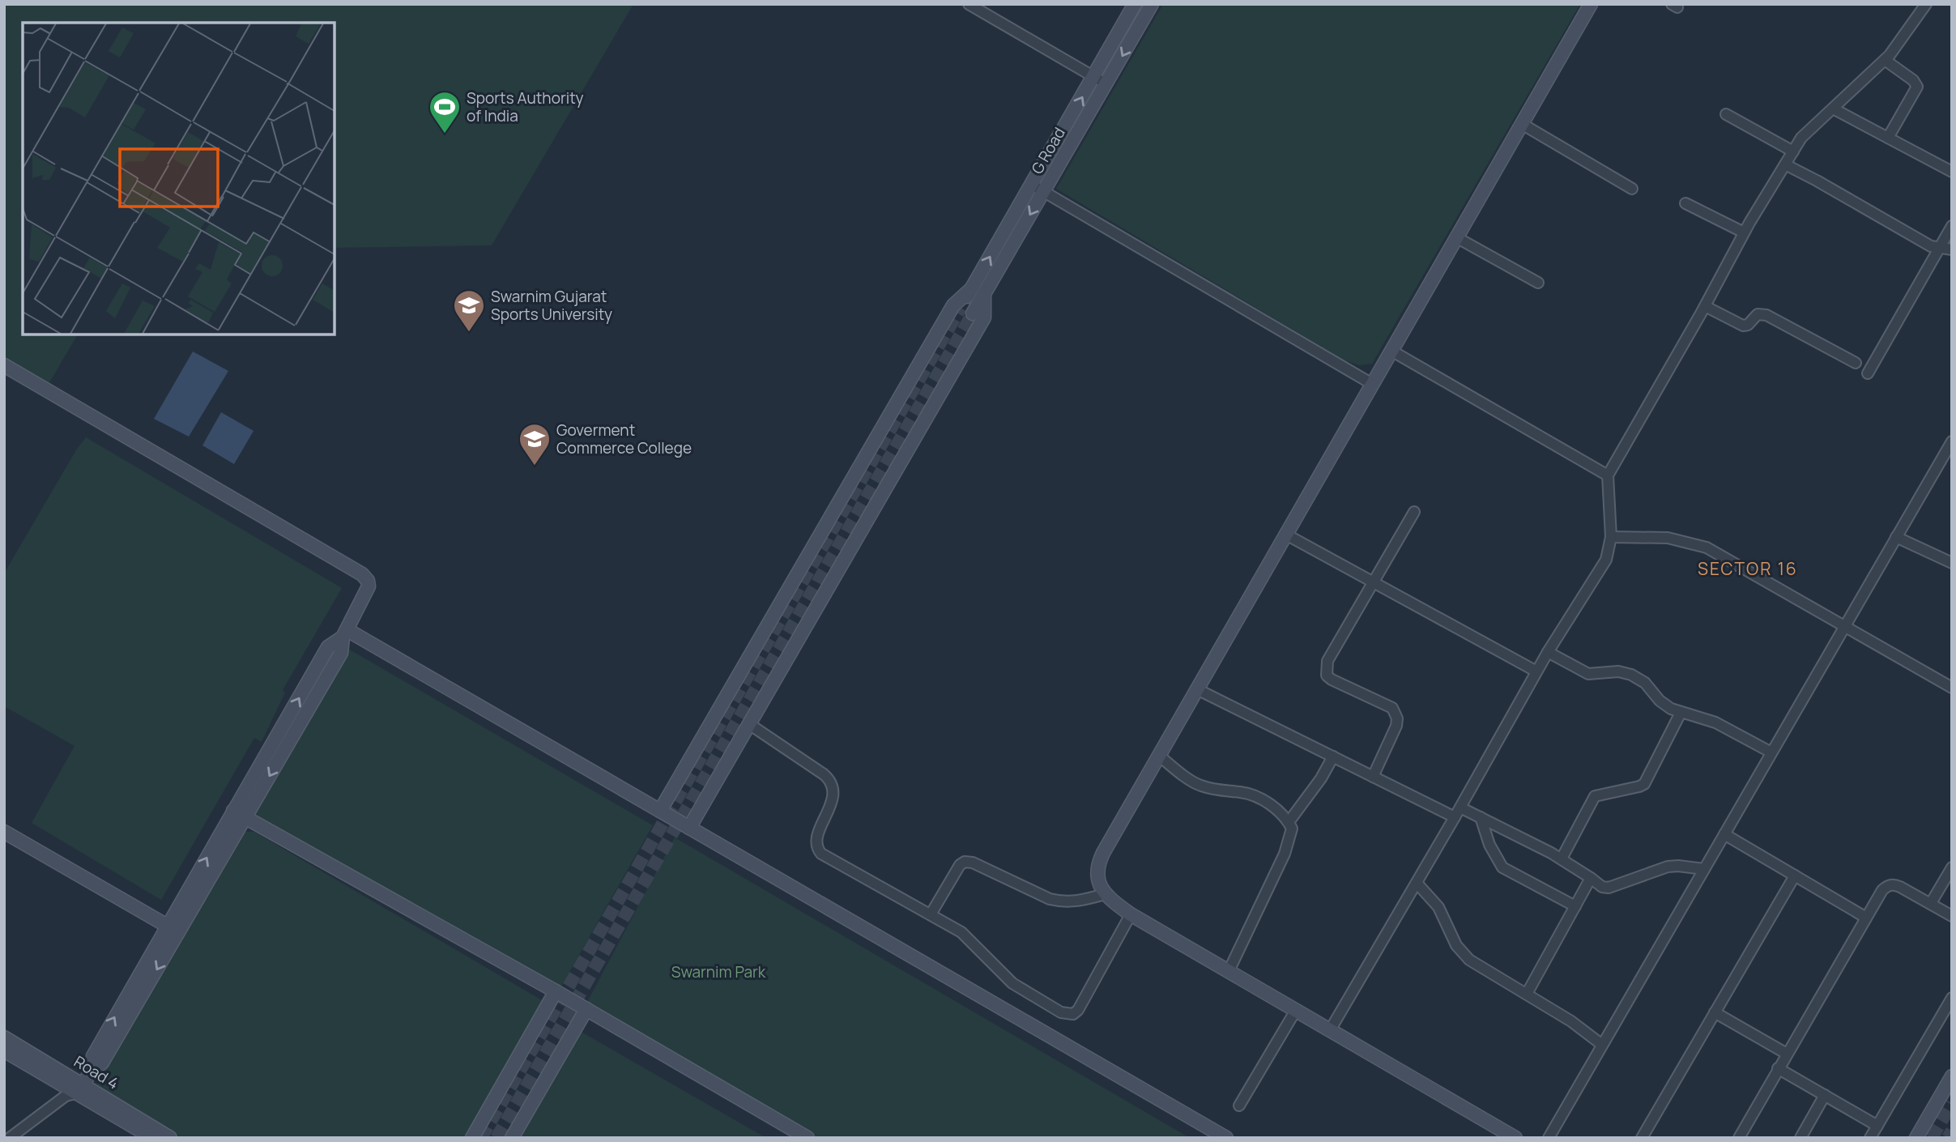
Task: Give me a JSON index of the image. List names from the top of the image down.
{
  "streets": {
    "street": ["G Road", "Road 4"]
  },
  "districts": ["SECTOR 16"],
  "parks": ["Swarnim Park"],
  "places": {
    "sports": ["Sports Authority of India"],
    "school or university": ["Swarnim Gujarat Sports University", "Goverment Commerce College"]
  }
}
